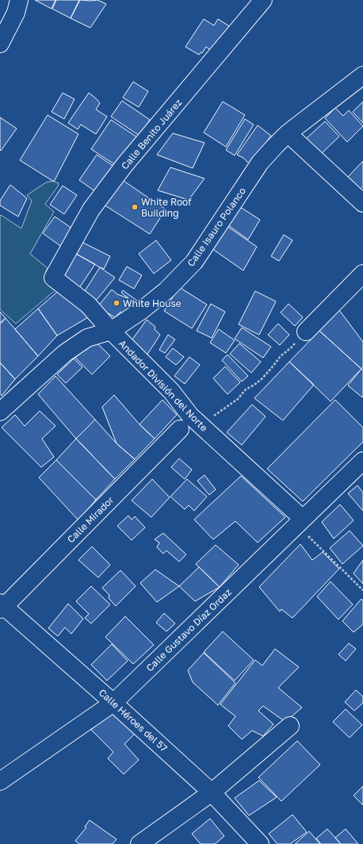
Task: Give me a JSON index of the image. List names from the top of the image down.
{
  "streets": {
    "street": [
      "Calle Benito Juárez",
      "Calle Isauro Polanco",
      "Andador División del Norte",
      "Calle Mirador",
      "Calle Gustavo Díaz Ordaz",
      "Calle Héroes del 57"
    ]
  },
  "crossings": [
    ["Calle Benito Juárez", "Andador División del Norte"],
    ["Calle Isauro Polanco", "Andador División del Norte"],
    ["Andador División del Norte", "Calle Gustavo Díaz Ordaz"],
    ["Calle Mirador", "Calle Héroes del 57"],
    ["Calle Gustavo Díaz Ordaz", "Calle Héroes del 57"]
  ],
  "places": ["White Roof Building", "White House"]
}
